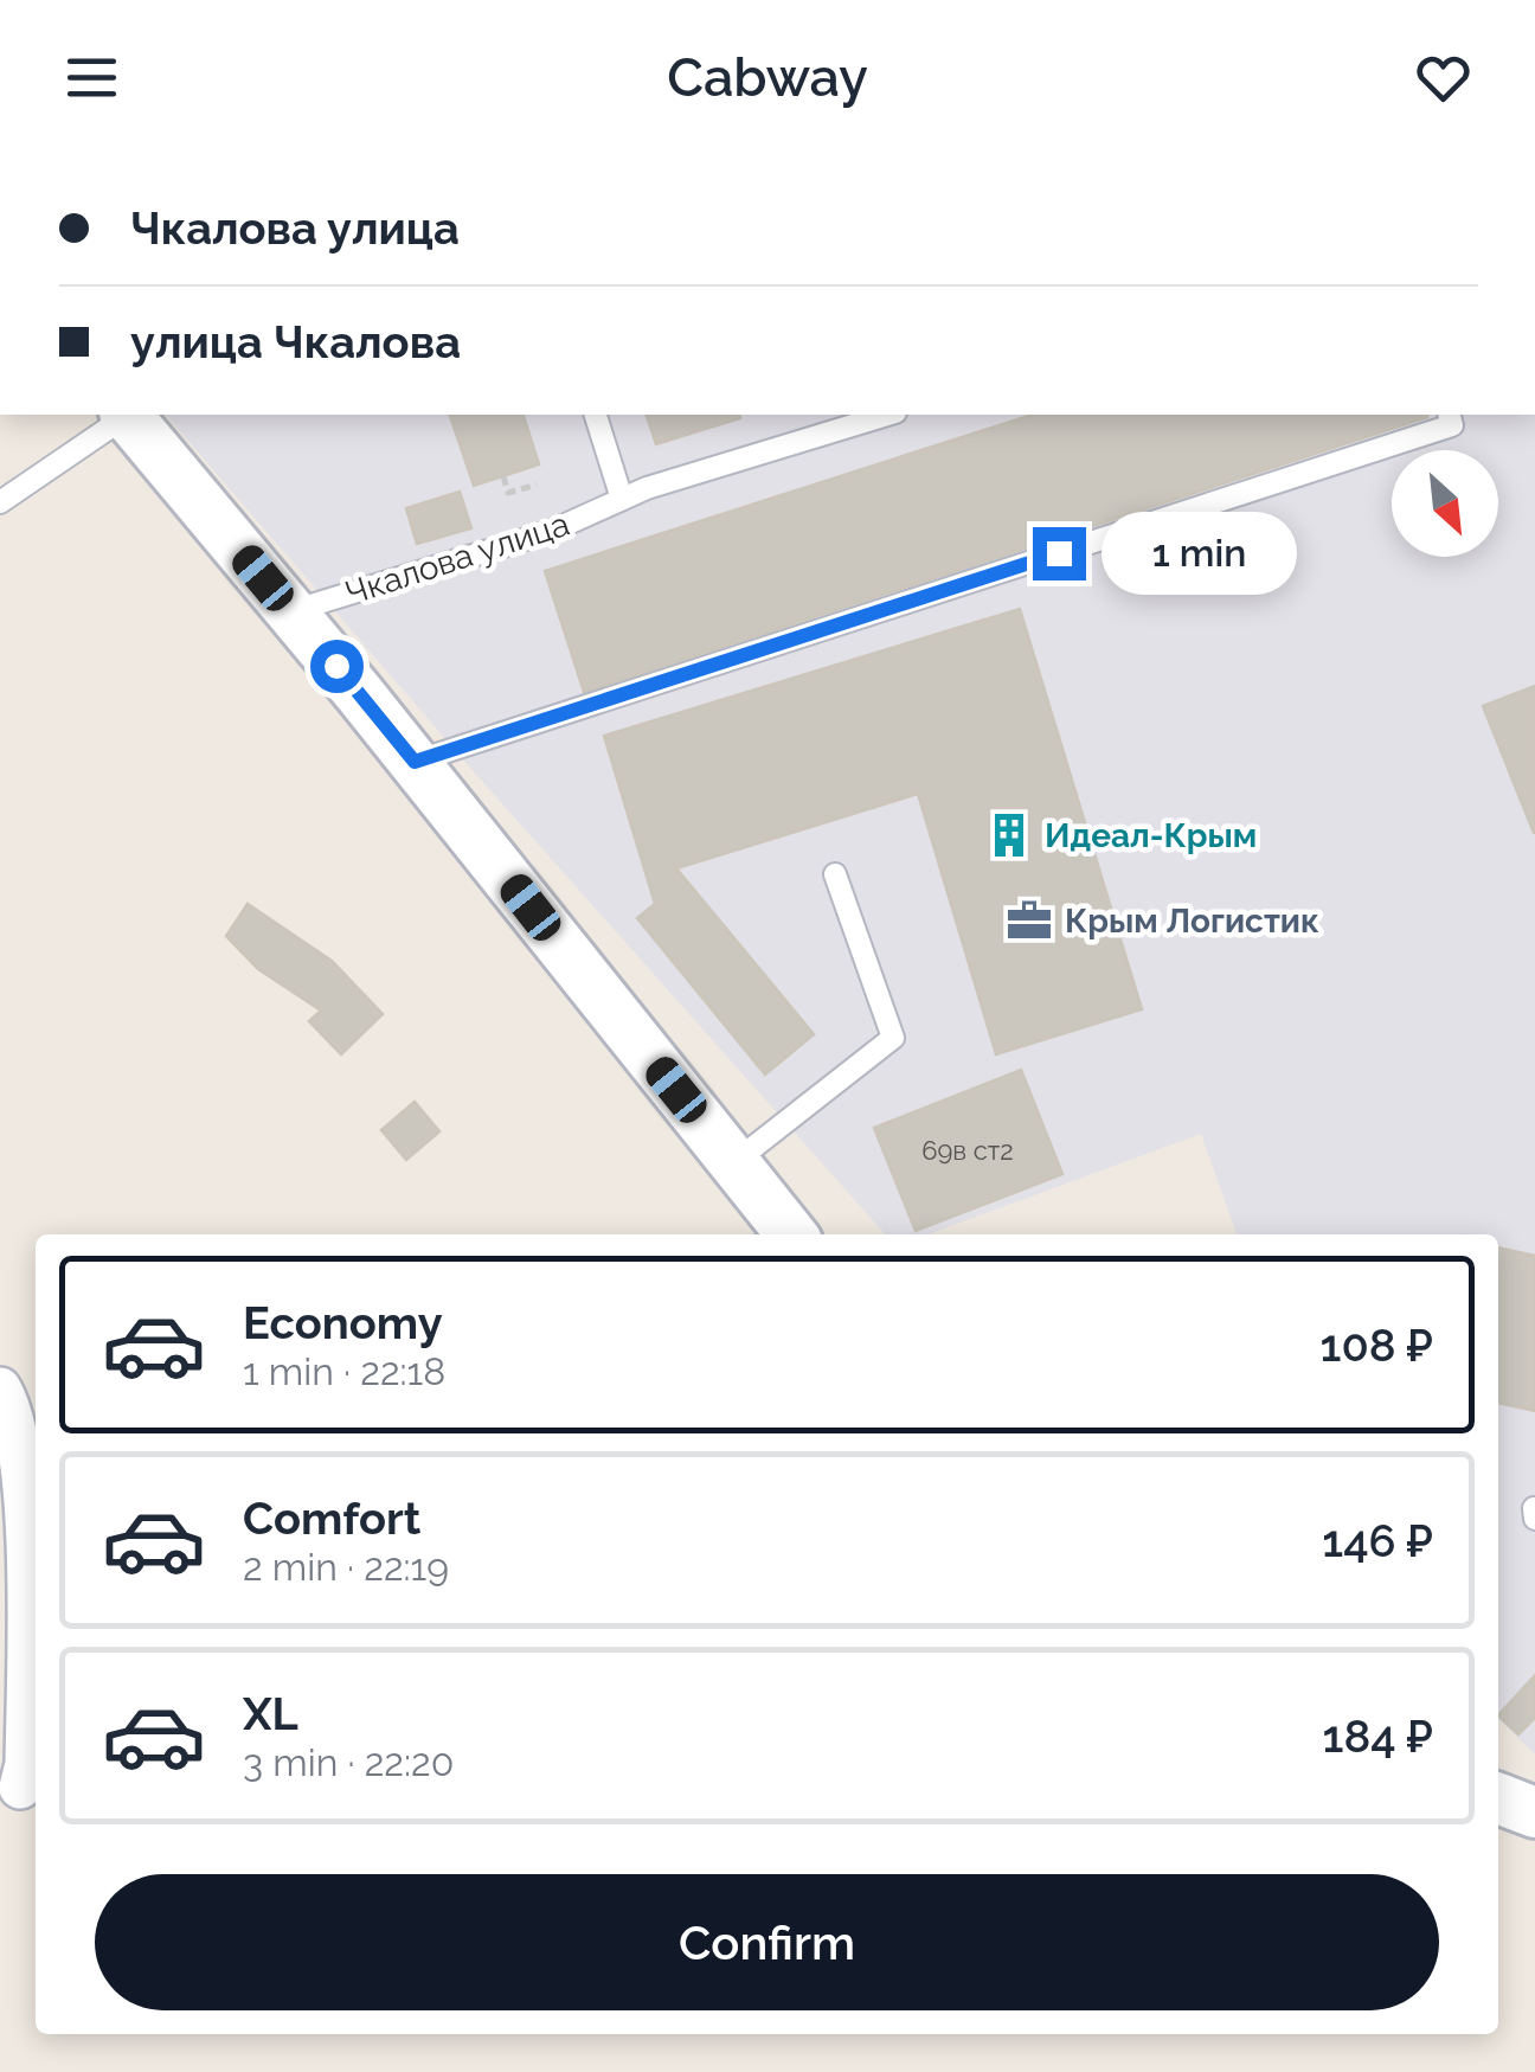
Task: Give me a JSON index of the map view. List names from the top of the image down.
{
  "streets": {
    "street": ["Чкалова улица"]
  },
  "places": {
    "building": ["Идеал-Крым"],
    "office": ["Крым Логистик"]
  },
  "house_numbers": ["69в ст2"],
  "north": "bottom right",
  "page": {
    "header": "Cabway",
    "banner": ["Чкалова улица", "улица Чкалова"],
    "bubble": "1 min",
    "list": [
      {
        "name": "Economy",
        "note": "1 min · 22:18",
        "value": "108 ₽"
      },
      {
        "name": "Comfort",
        "note": "2 min · 22:19",
        "value": "146 ₽"
      },
      {
        "name": "XL",
        "note": "3 min · 22:20",
        "value": "184 ₽"
      }
    ],
    "buttons": "Confirm"
  }
}
